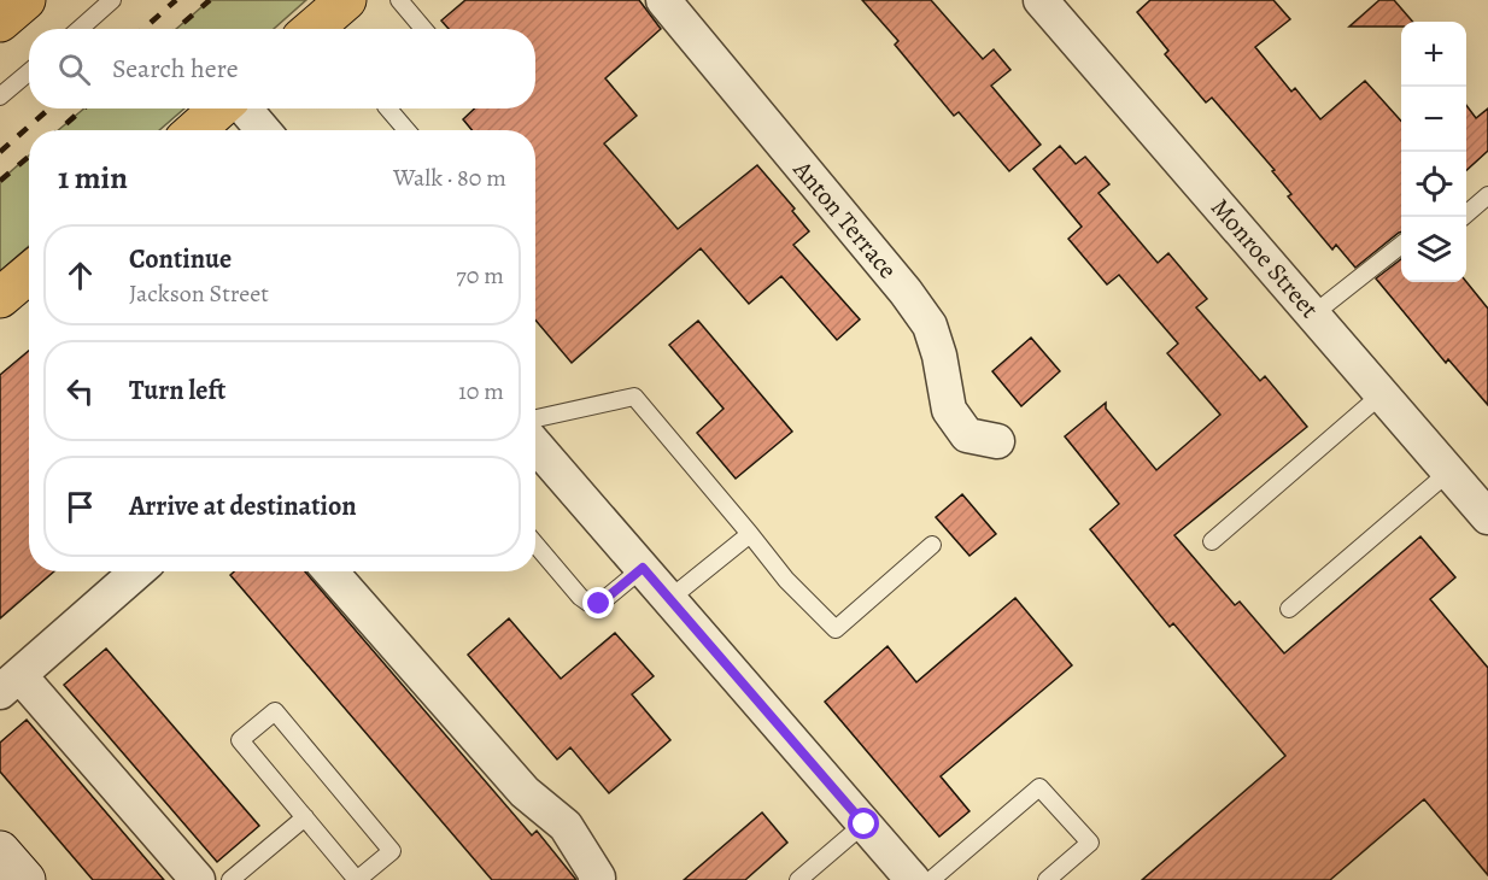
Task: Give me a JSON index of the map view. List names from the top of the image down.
{
  "streets": {
    "street": ["Anton Terrace", "Monroe Street"]
  },
  "page": {
    "map_buttons": ["+", "−"],
    "search": "Search here",
    "heading": ["1 min", "Walk · 80 m"],
    "list": [
      ["Continue", "Jackson Street", "70 m"],
      ["Turn left", "10 m"],
      "Arrive at destination"
    ]
  }
}
